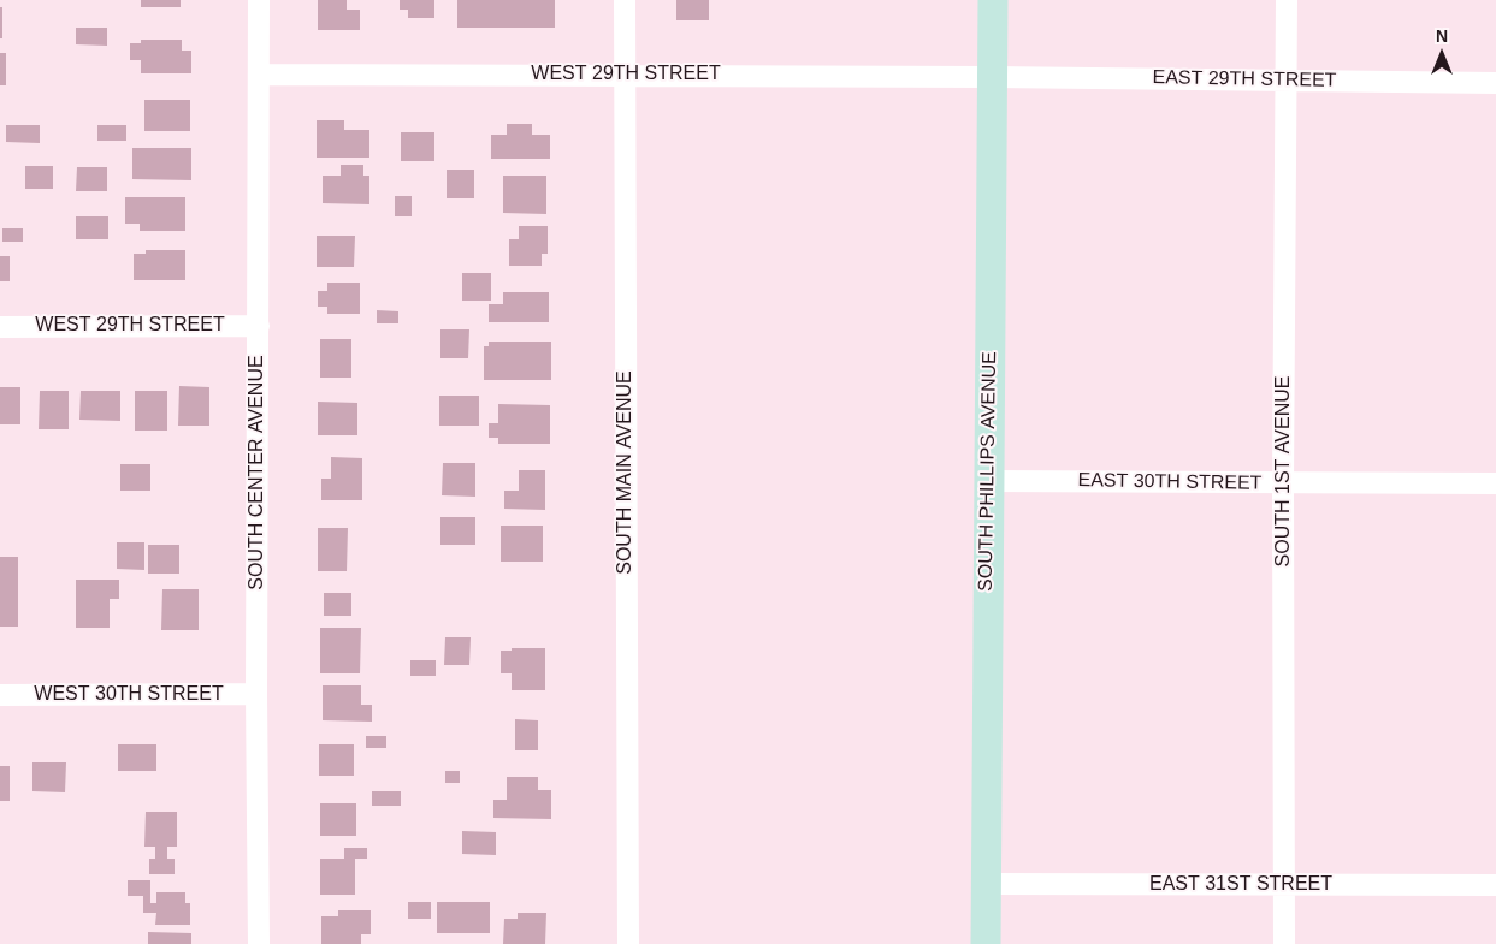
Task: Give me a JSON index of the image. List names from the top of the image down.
{
  "streets": {
    "street": [
      "WEST 29TH STREET",
      "EAST 29TH STREET",
      "SOUTH PHILLIPS AVENUE",
      "SOUTH 1ST AVENUE",
      "SOUTH CENTER AVENUE",
      "SOUTH MAIN AVENUE",
      "EAST 30TH STREET",
      "WEST 30TH STREET",
      "EAST 31ST STREET"
    ]
  },
  "crossings": [
    ["WEST 29TH STREET", "EAST 29TH STREET"],
    ["WEST 29TH STREET", "SOUTH PHILLIPS AVENUE"],
    ["WEST 29TH STREET", "SOUTH CENTER AVENUE"],
    ["WEST 29TH STREET", "SOUTH MAIN AVENUE"],
    ["EAST 29TH STREET", "SOUTH PHILLIPS AVENUE"],
    ["EAST 29TH STREET", "SOUTH 1ST AVENUE"],
    ["SOUTH PHILLIPS AVENUE", "EAST 30TH STREET"],
    ["SOUTH PHILLIPS AVENUE", "EAST 31ST STREET"],
    ["SOUTH 1ST AVENUE", "EAST 30TH STREET"],
    ["SOUTH 1ST AVENUE", "EAST 31ST STREET"],
    ["SOUTH CENTER AVENUE", "WEST 30TH STREET"]
  ],
  "north": "top"
}
